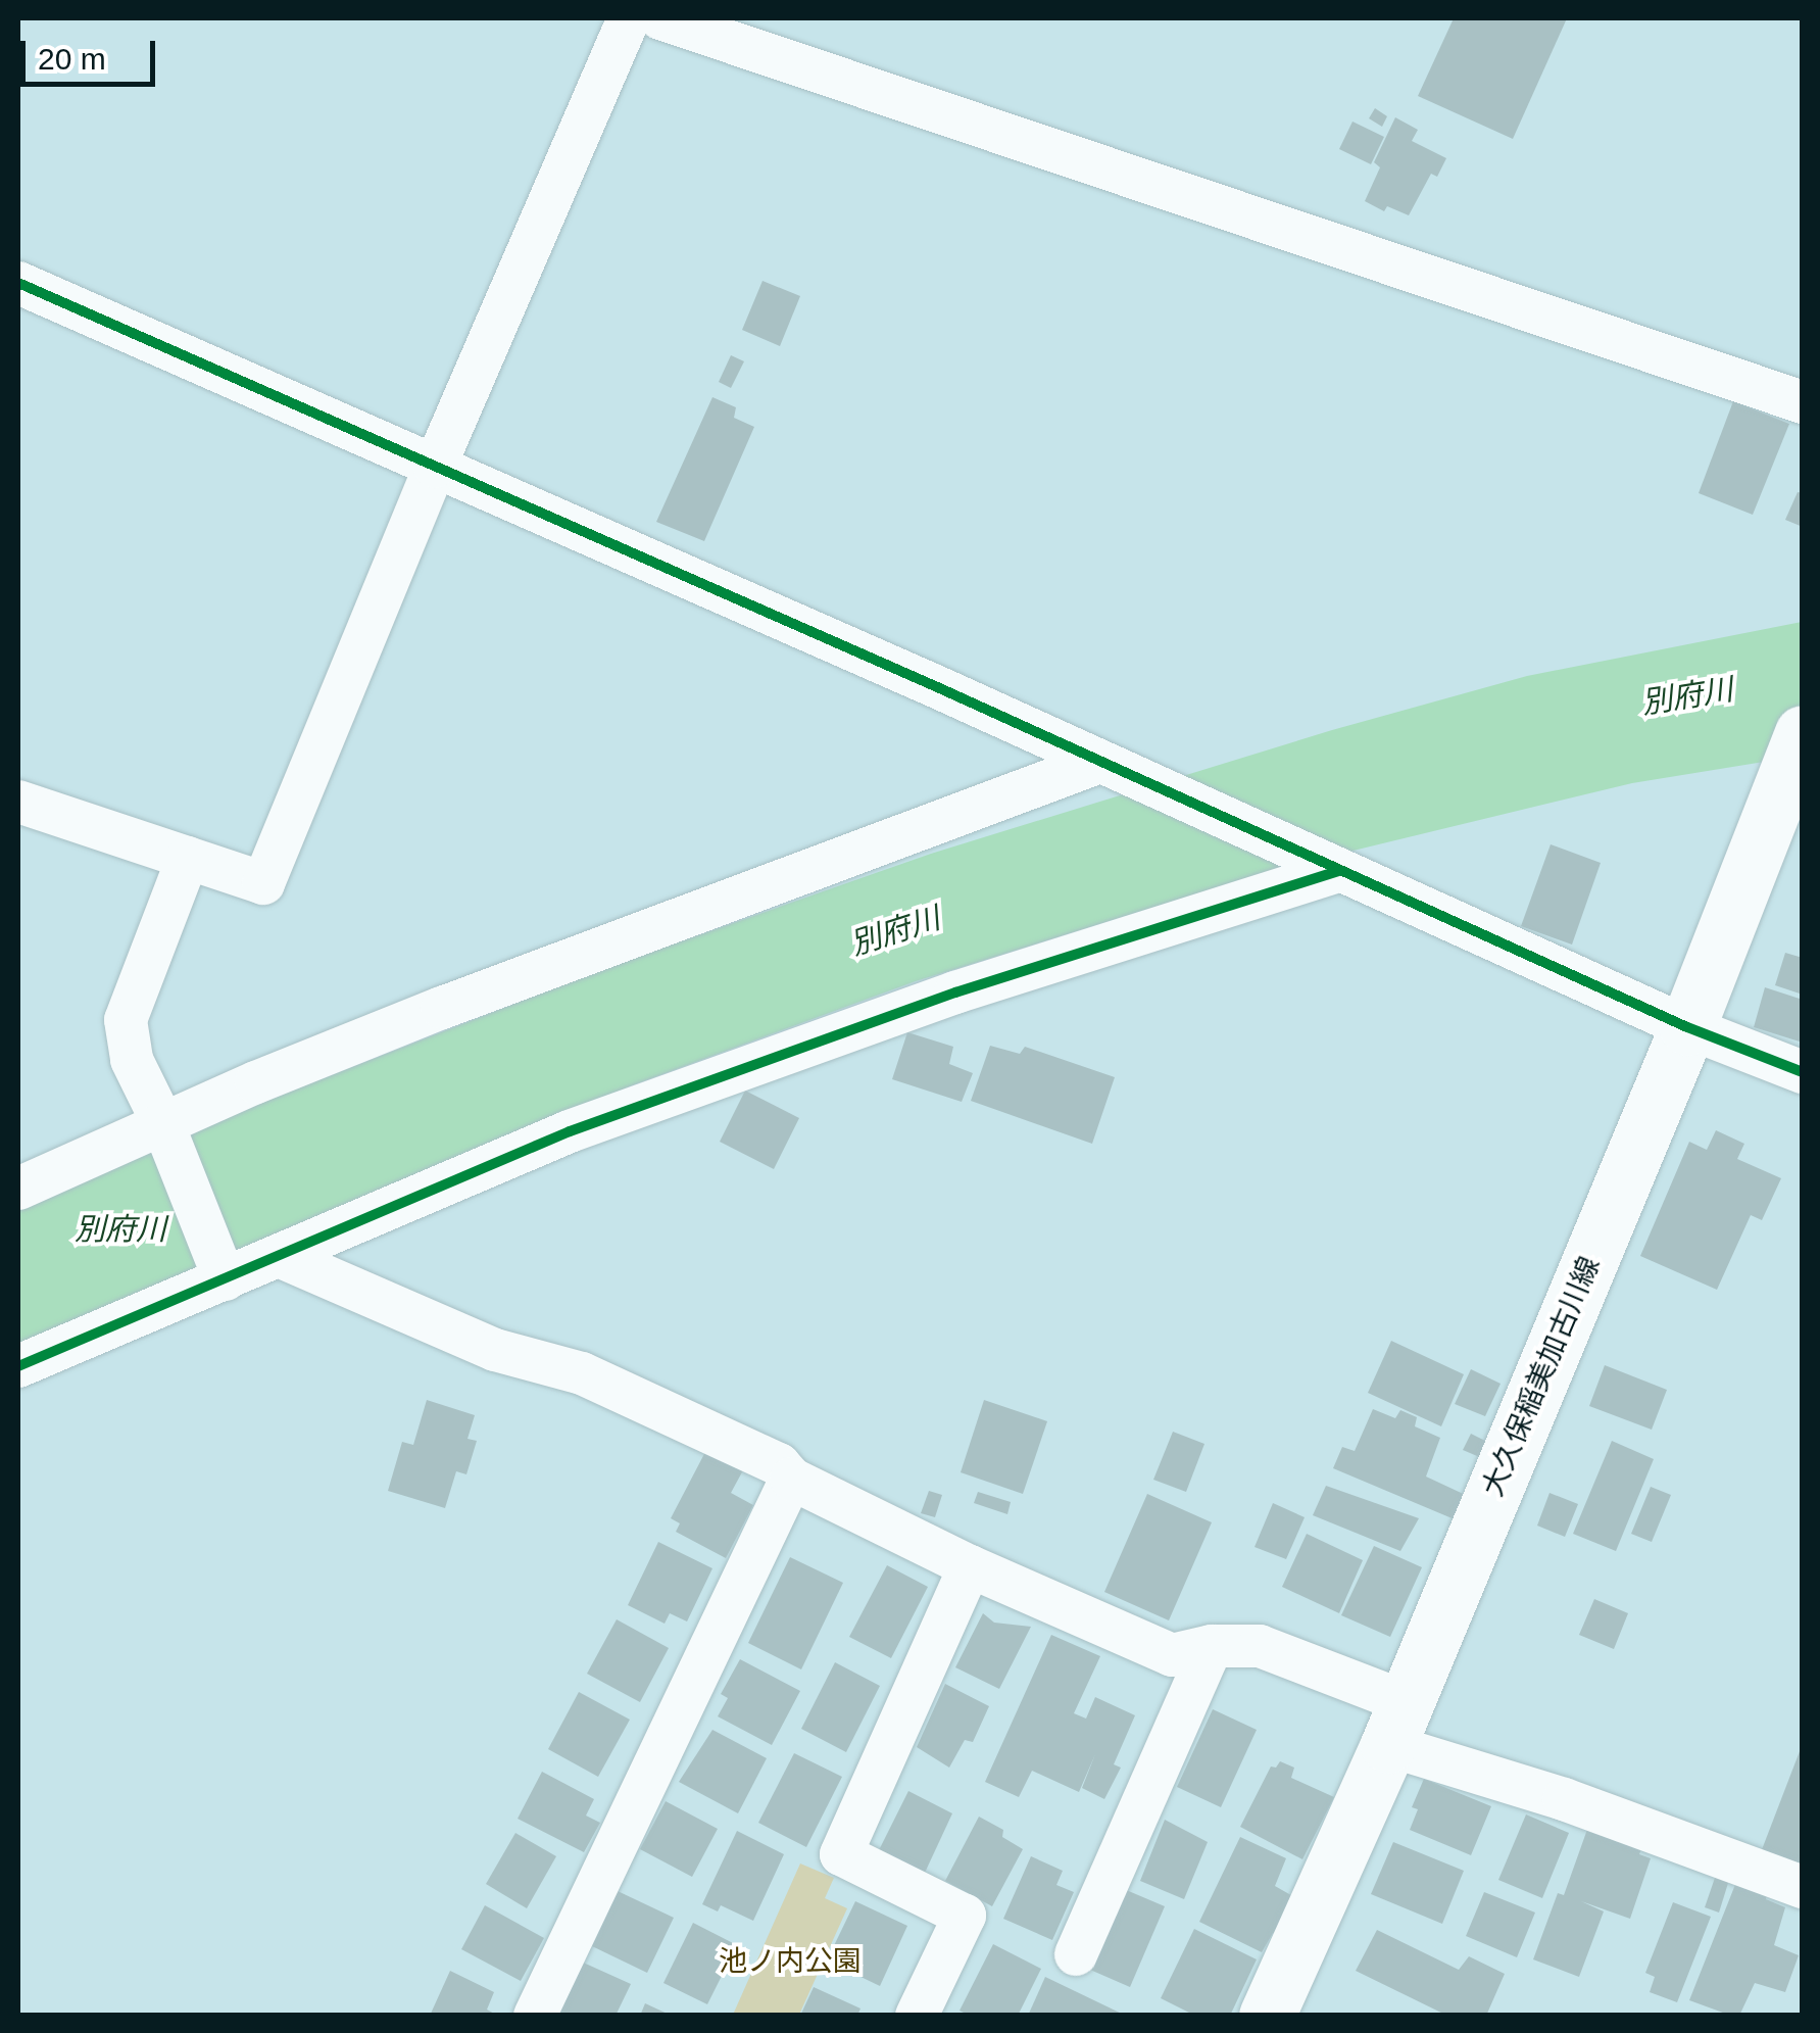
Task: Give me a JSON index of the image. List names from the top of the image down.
{
  "streets": {
    "main road": ["大久保稲美加古川線"]
  },
  "water": ["別府川"],
  "parks": ["池ノ内公園"],
  "scale_bar": "20 m"
}
